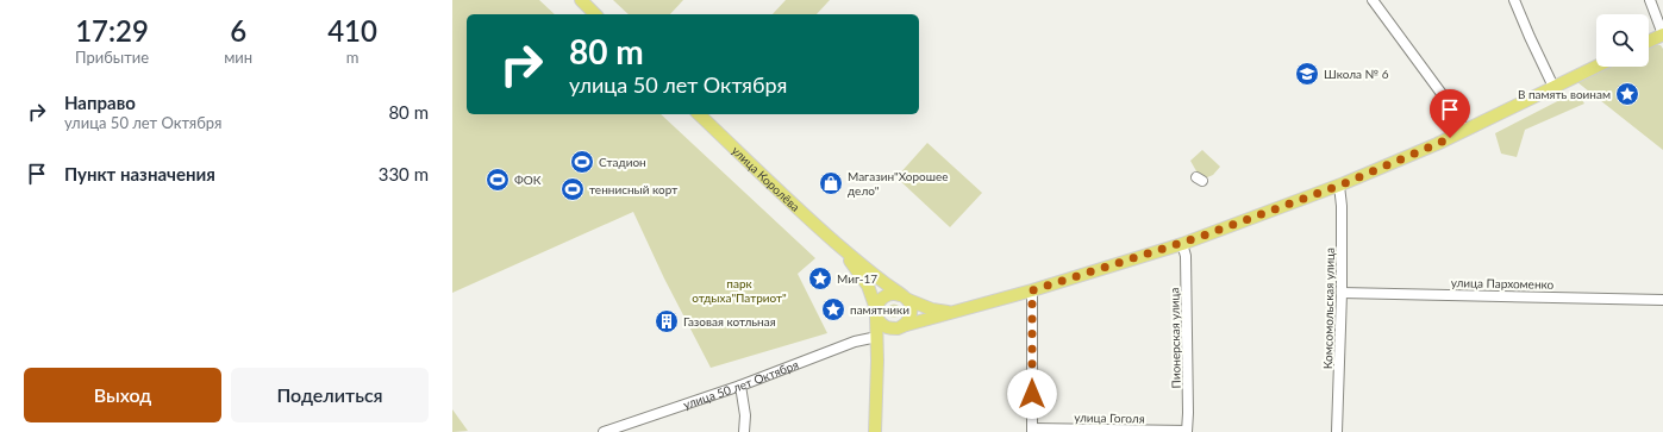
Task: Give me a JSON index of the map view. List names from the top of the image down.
{
  "streets": {
    "main road": ["улица Королёва"],
    "street": [
      "улица Пархоменко",
      "Комсомольская улица",
      "Пионерская улица",
      "улица 50 лет Октября",
      "улица Гоголя"
    ]
  },
  "crossings": [
    ["улица Пархоменко", "Комсомольская улица"],
    ["Пионерская улица", "улица Гоголя"]
  ],
  "parks": ["парк отдыха\"Патриот\""],
  "places": {
    "school or university": ["Школа № 6"],
    "place": ["В память воинам", "Миг-17", "памятники"],
    "sports": ["Стадион", "ФОК", "теннисный корт"],
    "shop": ["Магазин\"Хорошее дело\""],
    "building": ["Газовая котльная"]
  },
  "page": {
    "eta": [
      "17:29",
      "Прибытие",
      "6",
      "мин",
      "410",
      "m"
    ],
    "turn": ["80 m", "улица 50 лет Октября"],
    "list": [
      {
        "name": "Направо",
        "note": "улица 50 лет Октября",
        "value": "80 m"
      },
      {
        "name": "Пункт назначения",
        "value": "330 m"
      }
    ],
    "buttons": ["Выход", "Поделиться"]
  }
}
